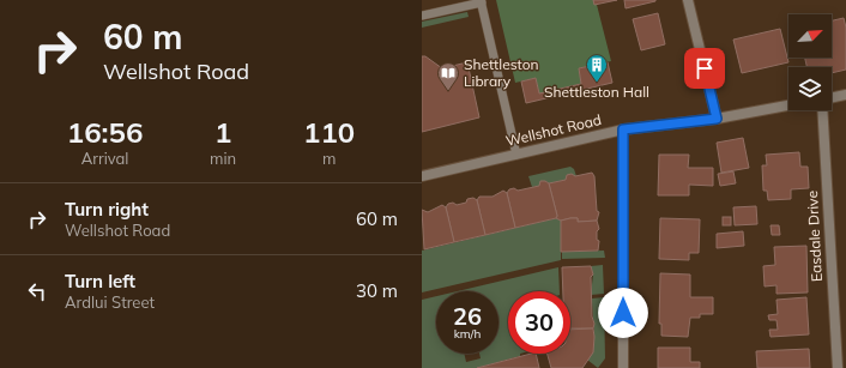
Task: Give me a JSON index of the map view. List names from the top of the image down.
{
  "streets": {
    "street": ["Wellshot Road", "Easdale Drive"]
  },
  "places": {
    "building": ["Shettleston Hall"],
    "library": ["Shettleston Library"]
  },
  "north": "top right",
  "page": {
    "turn": ["60 m", "Wellshot Road"],
    "eta": [
      "16:56",
      "Arrival",
      "1",
      "min",
      "110",
      "m"
    ],
    "list": [
      {
        "name": "Turn right",
        "note": "Wellshot Road",
        "value": "60 m"
      },
      {
        "name": "Turn left",
        "note": "Ardlui Street",
        "value": "30 m"
      }
    ],
    "speed": "26 km/h",
    "limit": "30"
  }
}
